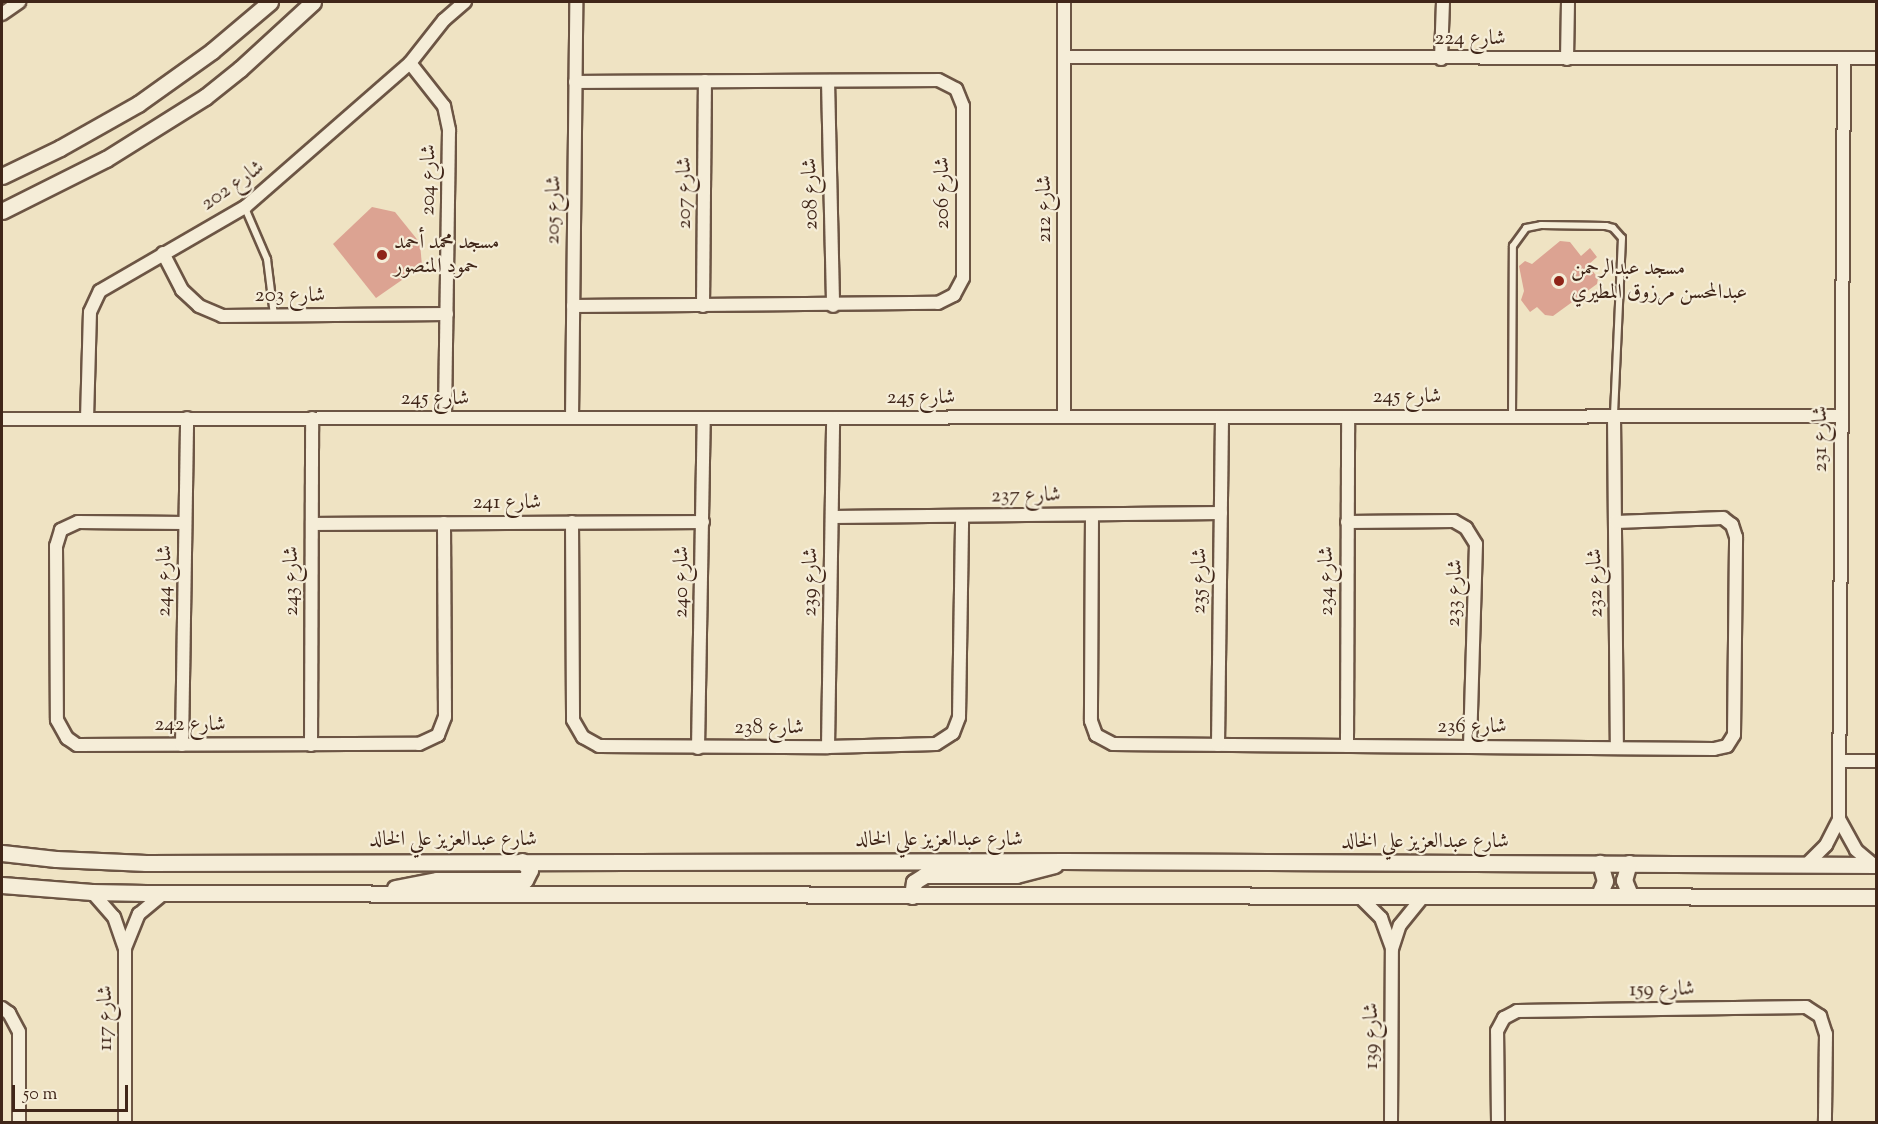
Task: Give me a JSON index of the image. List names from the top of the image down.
{
  "streets": {
    "street": [
      "شارع 224",
      "شارع 204",
      "شارع 202",
      "شارع 207",
      "شارع 206",
      "شارع 208",
      "شارع 212",
      "شارع 205",
      "شارع 203",
      "شارع 245",
      "شارع 231",
      "شارع 237",
      "شارع 241",
      "شارع 244",
      "شارع 243",
      "شارع 235",
      "شارع 234",
      "شارع 240",
      "شارع 239",
      "شارع 232",
      "شارع 233",
      "شارع 242",
      "شارع 236",
      "شارع 238",
      "شارع عبدالعزيز علي الخالد",
      "شارع 159",
      "شارع 117",
      "شارع 139"
    ]
  },
  "crossings": [
    ["شارع 224", "شارع 212"],
    ["شارع 224", "شارع 231"],
    ["شارع 204", "شارع 202"],
    ["شارع 204", "شارع 203"],
    ["شارع 204", "شارع 245"],
    ["شارع 202", "شارع 203"],
    ["شارع 202", "شارع 245"],
    ["شارع 207", "شارع 206"],
    ["شارع 206", "شارع 208"],
    ["شارع 206", "شارع 205"],
    ["شارع 212", "شارع 245"],
    ["شارع 205", "شارع 245"],
    ["شارع 245", "شارع 231"],
    ["شارع 245", "شارع 244"],
    ["شارع 245", "شارع 243"],
    ["شارع 245", "شارع 235"],
    ["شارع 245", "شارع 234"],
    ["شارع 245", "شارع 240"],
    ["شارع 245", "شارع 239"],
    ["شارع 245", "شارع 232"],
    ["شارع 231", "شارع عبدالعزيز علي الخالد"],
    ["شارع 237", "شارع 235"],
    ["شارع 237", "شارع 239"],
    ["شارع 237", "شارع 236"],
    ["شارع 237", "شارع 238"],
    ["شارع 241", "شارع 243"],
    ["شارع 241", "شارع 240"],
    ["شارع 241", "شارع 242"],
    ["شارع 241", "شارع 238"],
    ["شارع 244", "شارع 242"],
    ["شارع 243", "شارع 242"],
    ["شارع 235", "شارع 236"],
    ["شارع 234", "شارع 233"],
    ["شارع 234", "شارع 236"],
    ["شارع 240", "شارع 238"],
    ["شارع 239", "شارع 238"],
    ["شارع 232", "شارع 236"],
    ["شارع 233", "شارع 236"]
  ],
  "places": ["مسجد محمد أحمد حمود المنصور", "مسجد عبدالرحمن عبدالمحسن مرزوق المطيري"],
  "scale_bar": "50 m"
}
